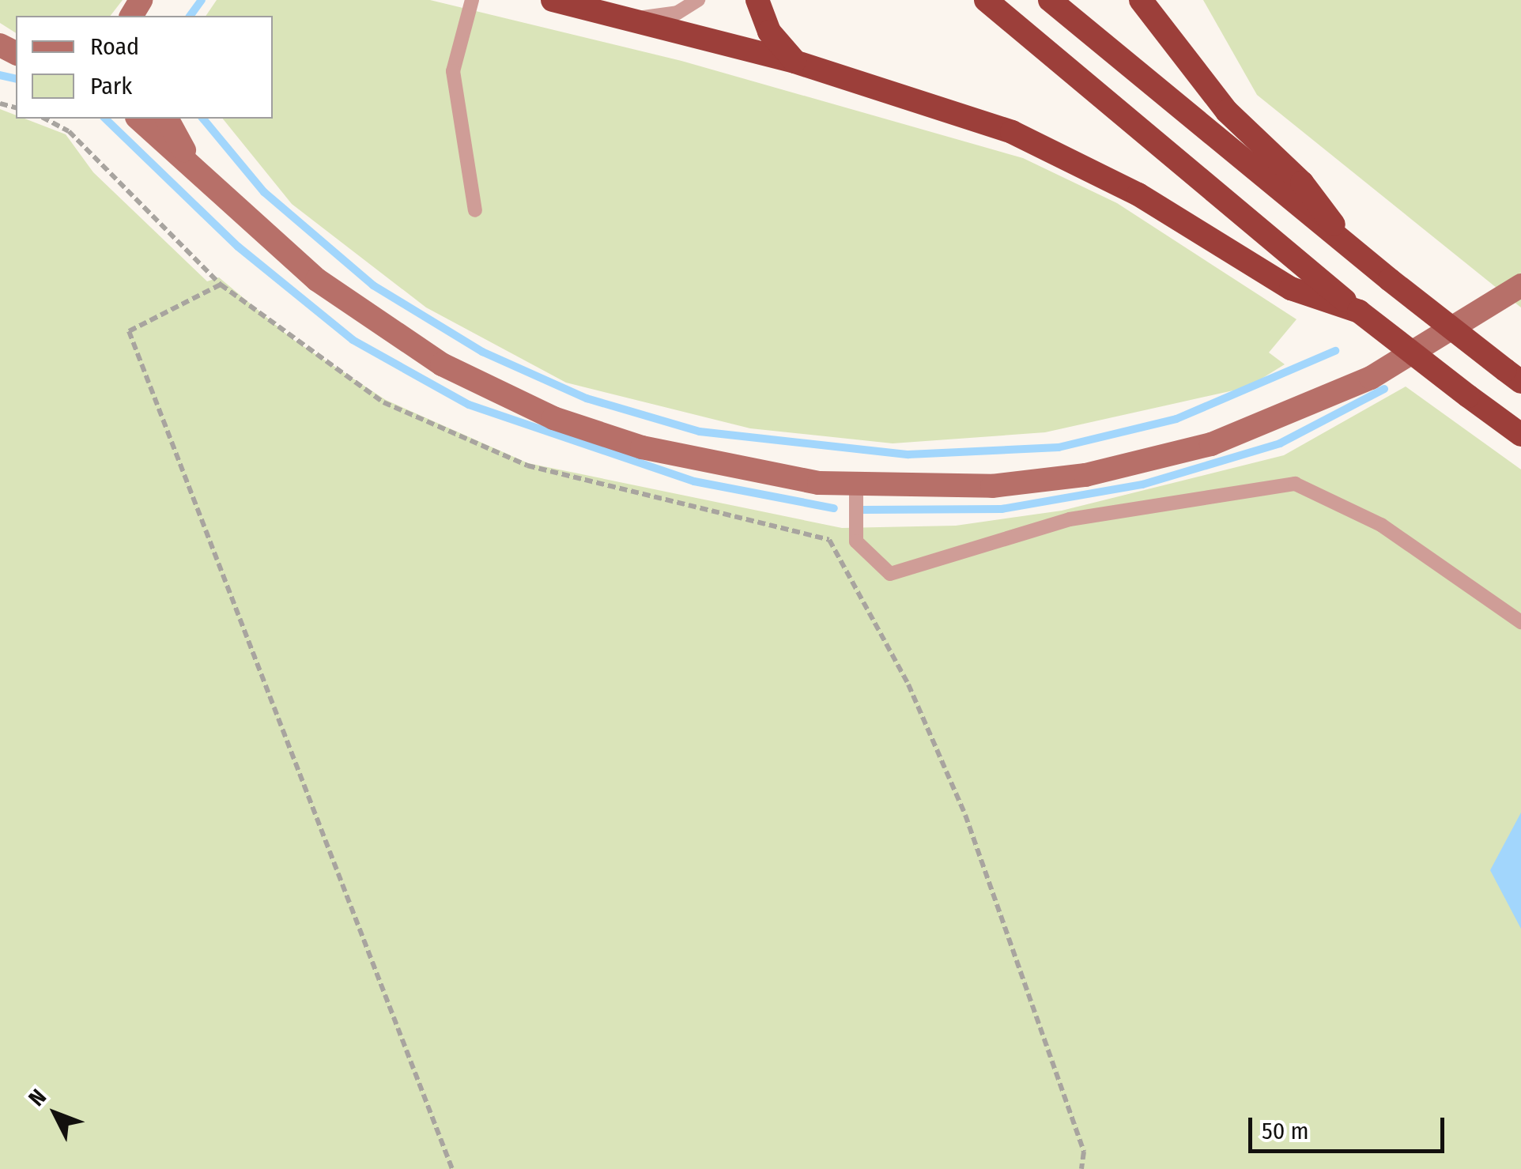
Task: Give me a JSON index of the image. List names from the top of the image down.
{
  "legend": ["Road", "Park"],
  "scale_bar": "50 m",
  "north": "top left"
}
